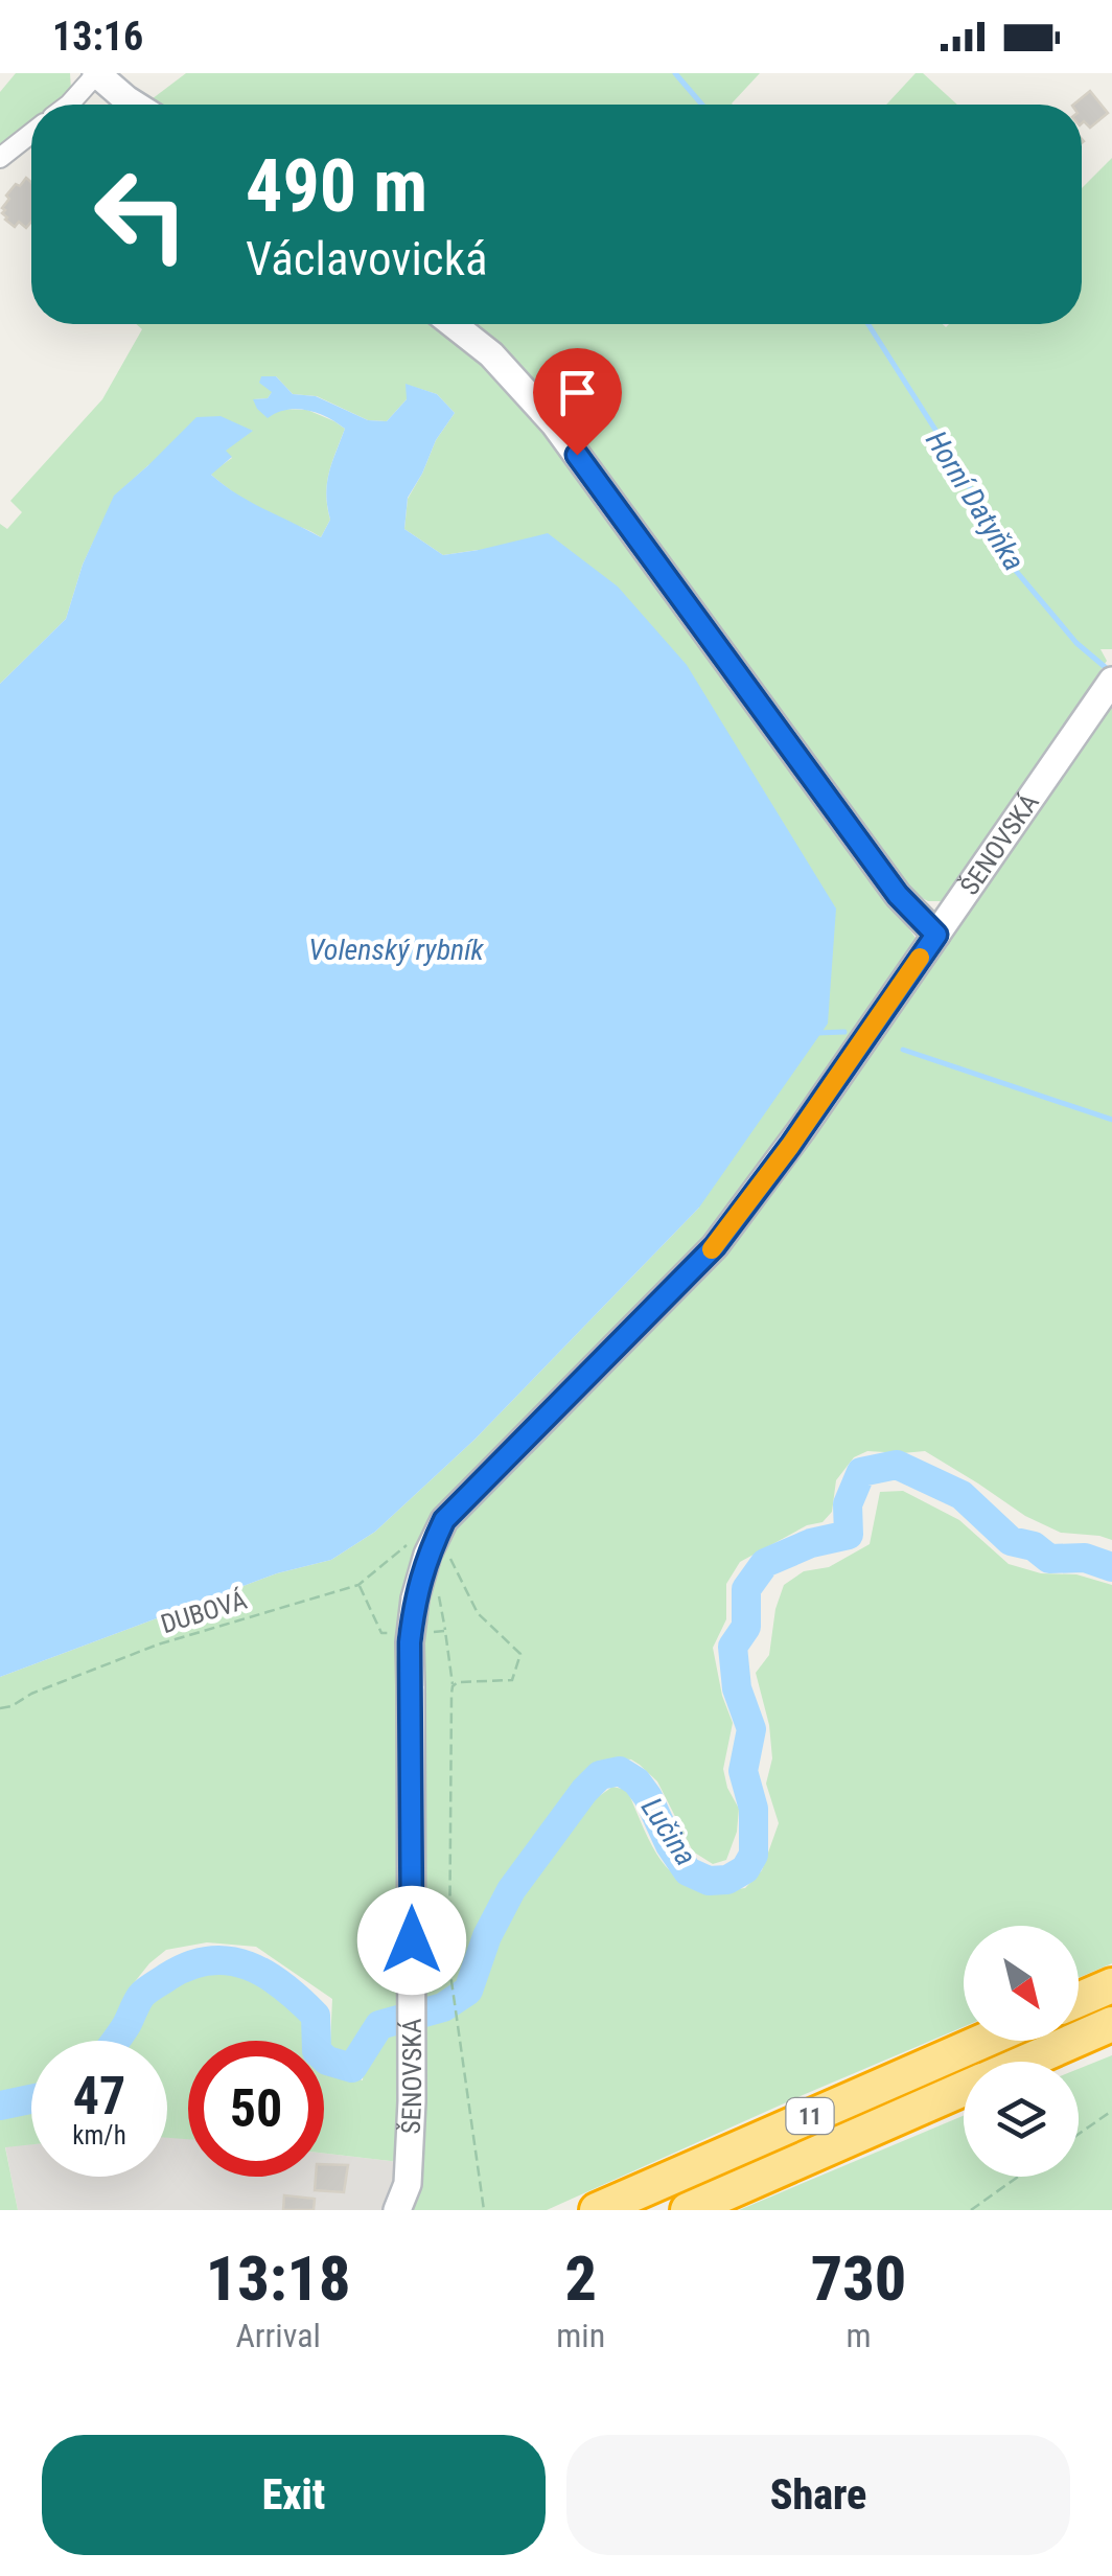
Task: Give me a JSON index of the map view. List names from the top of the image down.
{
  "streets": {
    "highway": ["11"],
    "main road": ["ŠENOVSKÁ"],
    "path": ["DUBOVÁ"]
  },
  "water": ["Horní Datyňka", "Volenský rybník", "Lučina"],
  "north": "bottom right",
  "page": {
    "status": "13:16",
    "turn": ["490 m", "Václavovická"],
    "speed": "47 km/h",
    "limit": "50",
    "eta": [
      "13:18",
      "Arrival",
      "2",
      "min",
      "730",
      "m"
    ],
    "buttons": ["Exit", "Share"]
  }
}
